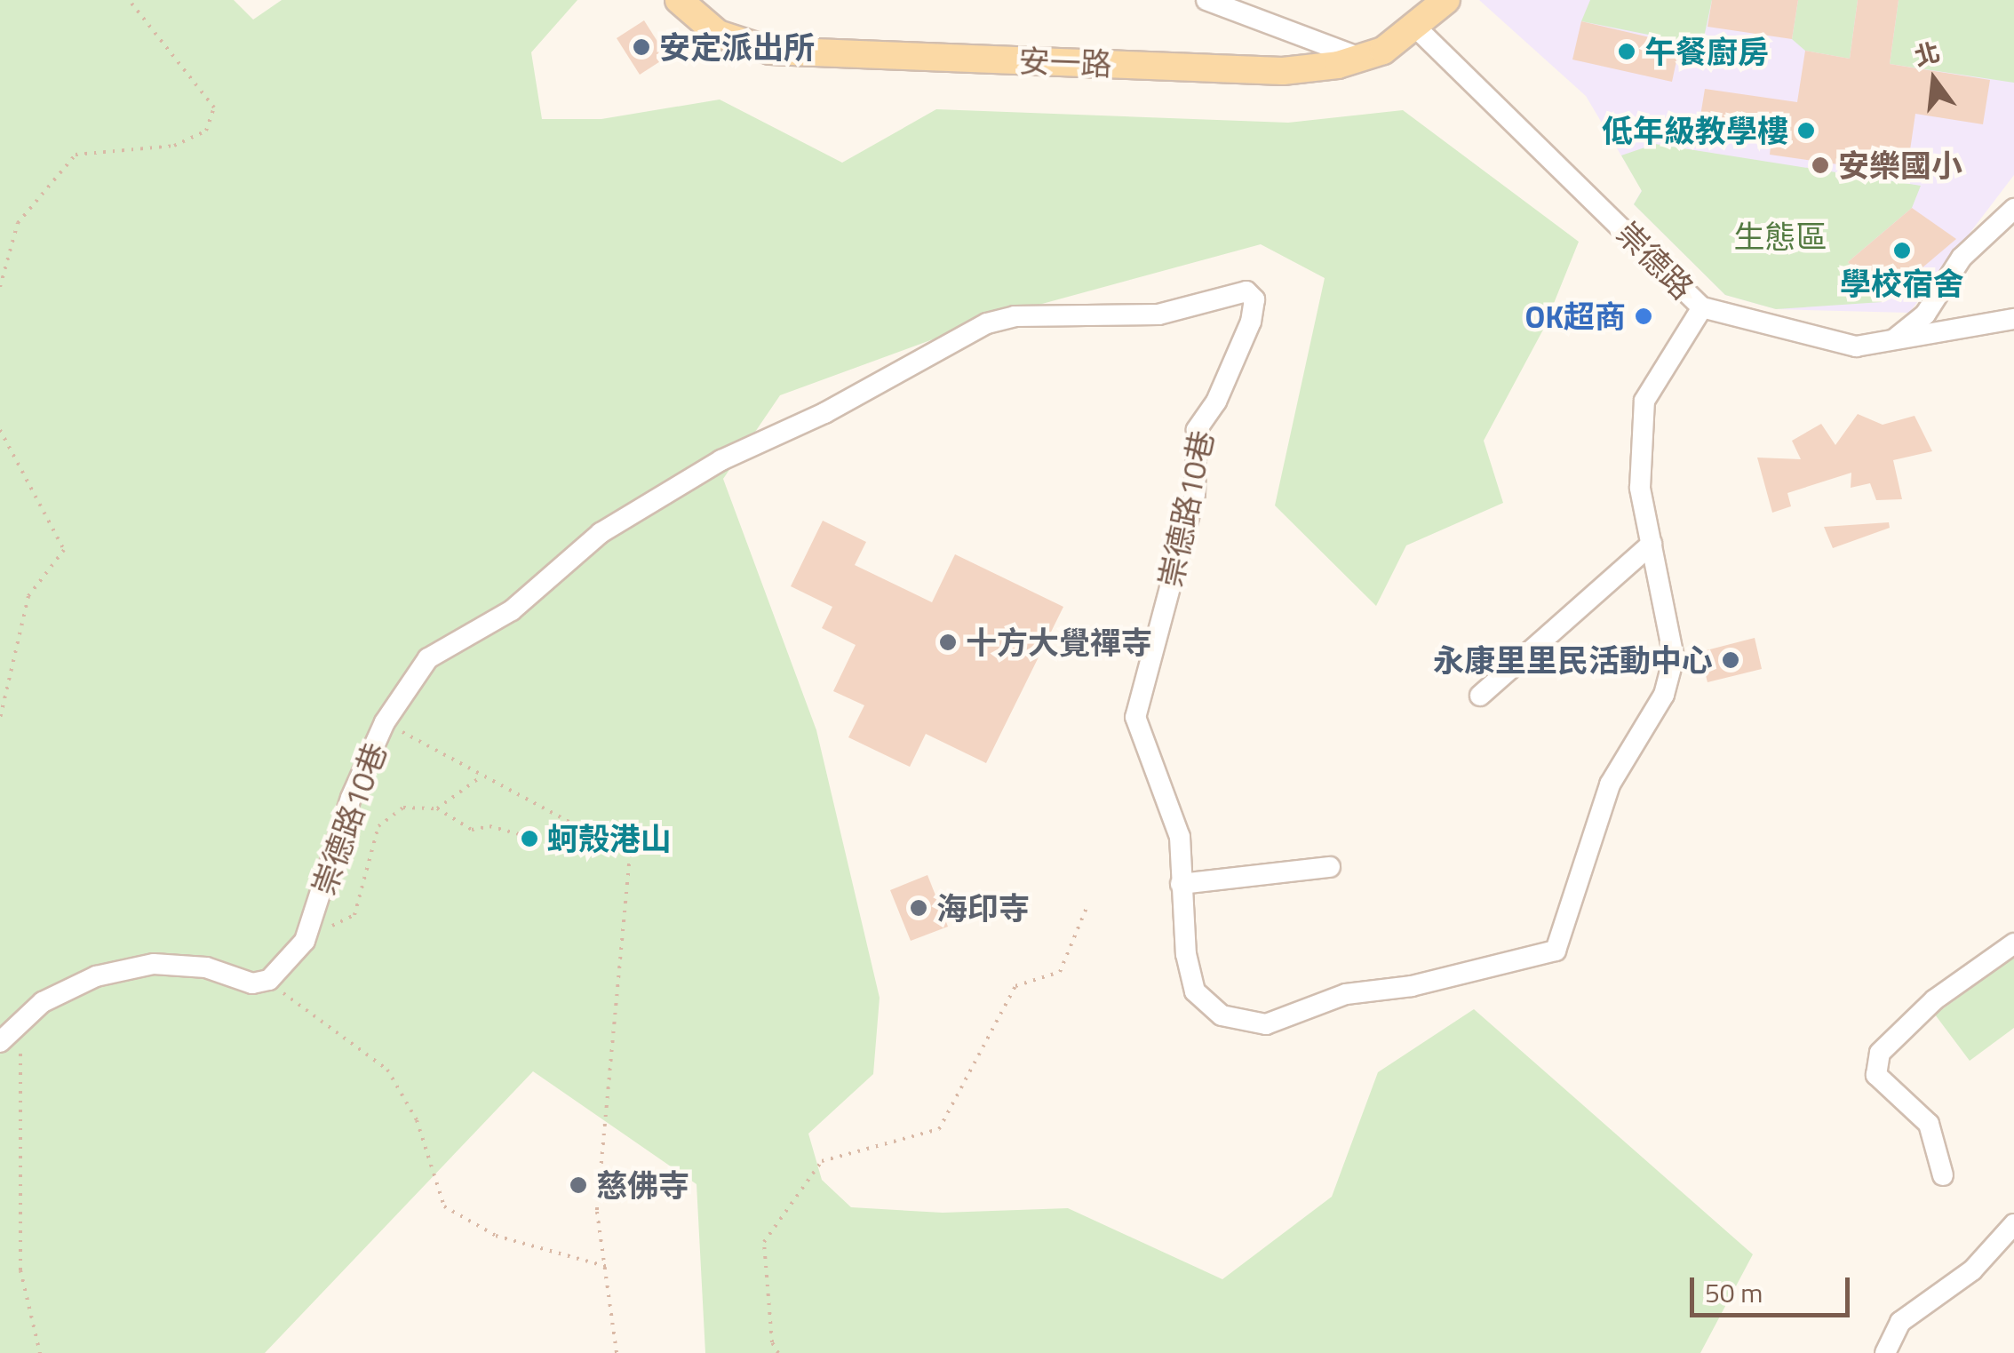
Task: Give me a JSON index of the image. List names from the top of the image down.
{
  "streets": {
    "main road": ["安一路"],
    "street": ["崇德路", "崇德路10巷"]
  },
  "crossings": [
    ["安一路", "崇德路"],
    ["崇德路", "崇德路10巷"]
  ],
  "parks": ["生態區"],
  "places": [
    "安定派出所",
    "午餐廚房",
    "低年級教學樓",
    "安樂國小",
    "學校宿舍",
    "OK超商",
    "十方大覺禪寺",
    "永康里里民活動中心",
    "蚵殼港山",
    "海印寺",
    "慈佛寺"
  ],
  "scale_bar": "50 m",
  "north": "top"
}
